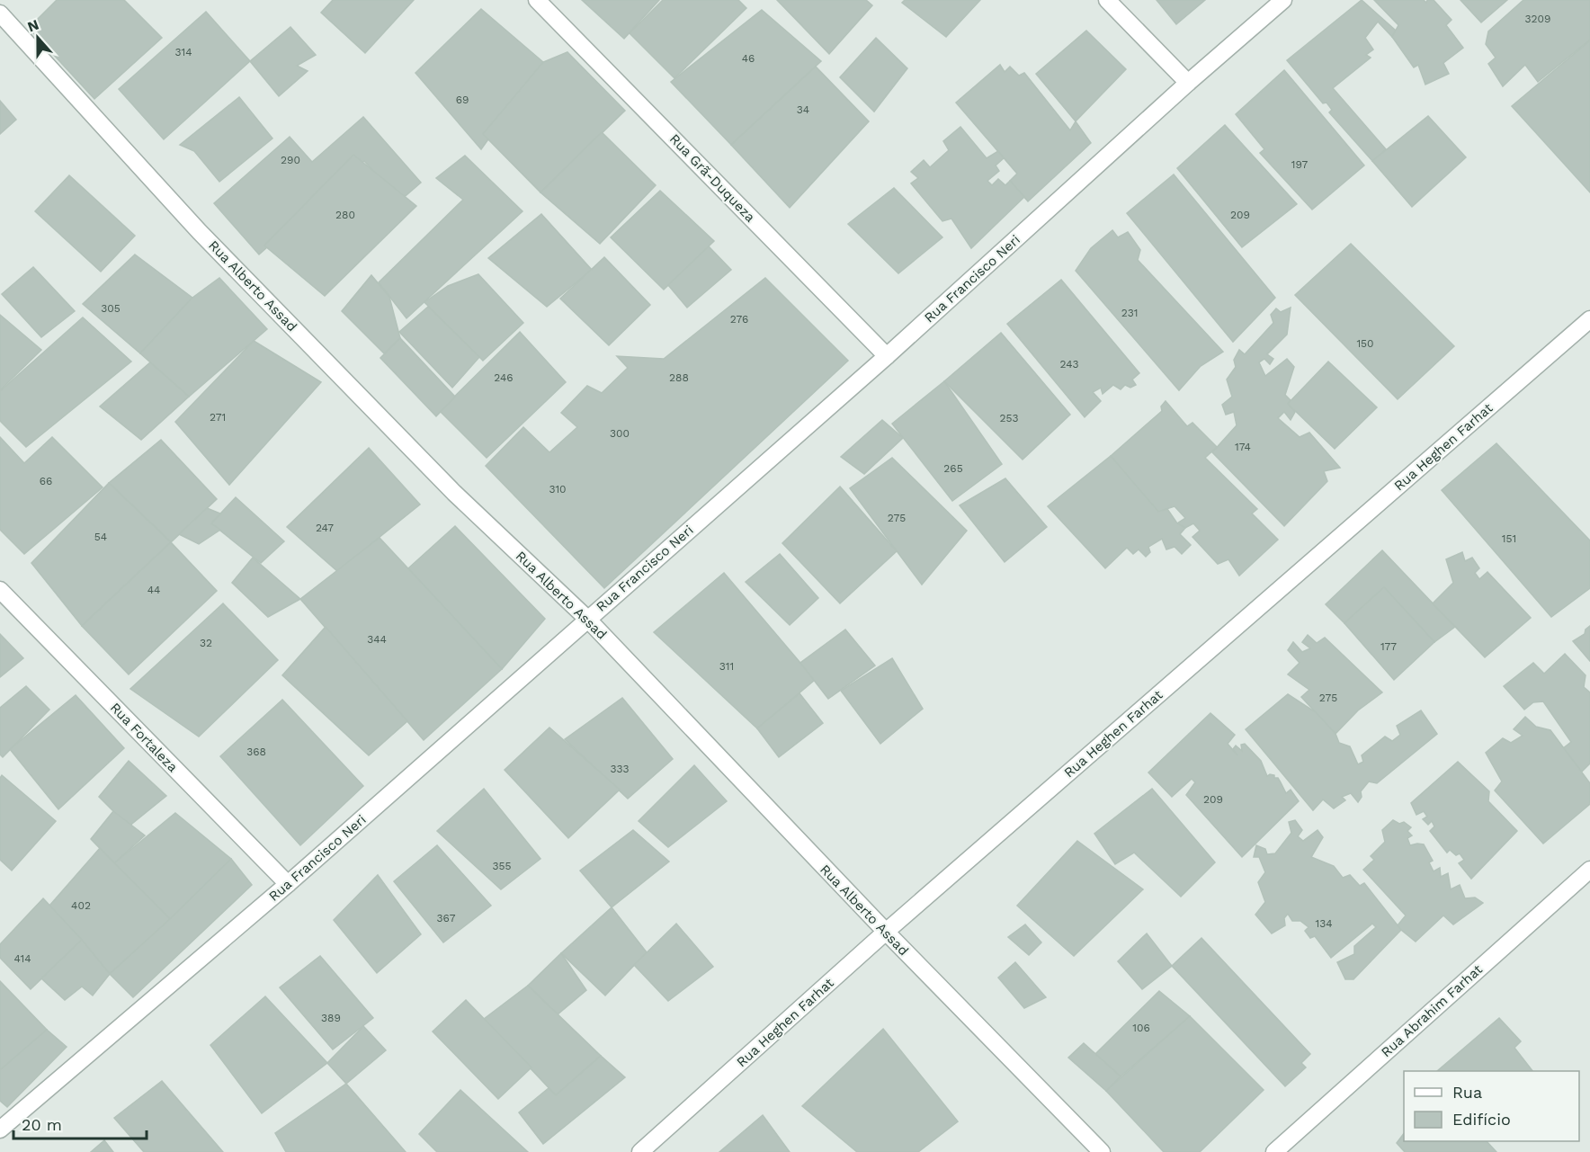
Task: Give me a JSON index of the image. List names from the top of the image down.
{
  "streets": {
    "street": [
      "Rua Grã-Duqueza",
      "Rua Francisco Neri",
      "Rua Alberto Assad",
      "Rua Heghen Farhat",
      "Rua Fortaleza",
      "Rua Abrahim Farhat"
    ]
  },
  "crossings": [
    ["Rua Grã-Duqueza", "Rua Francisco Neri"],
    ["Rua Francisco Neri", "Rua Alberto Assad"],
    ["Rua Francisco Neri", "Rua Fortaleza"],
    ["Rua Alberto Assad", "Rua Heghen Farhat"]
  ],
  "house_numbers": [
    "3209",
    "314",
    "46",
    "69",
    "34",
    "290",
    "197",
    "280",
    "209",
    "305",
    "231",
    "276",
    "150",
    "243",
    "246",
    "288",
    "271",
    "253",
    "300",
    "174",
    "265",
    "66",
    "310",
    "275",
    "247",
    "54",
    "151",
    "44",
    "344",
    "32",
    "177",
    "311",
    "275",
    "368",
    "333",
    "209",
    "355",
    "402",
    "367",
    "134",
    "414",
    "389",
    "106"
  ],
  "legend": ["Rua", "Edifício"],
  "scale_bar": "20 m",
  "north": "top"
}
